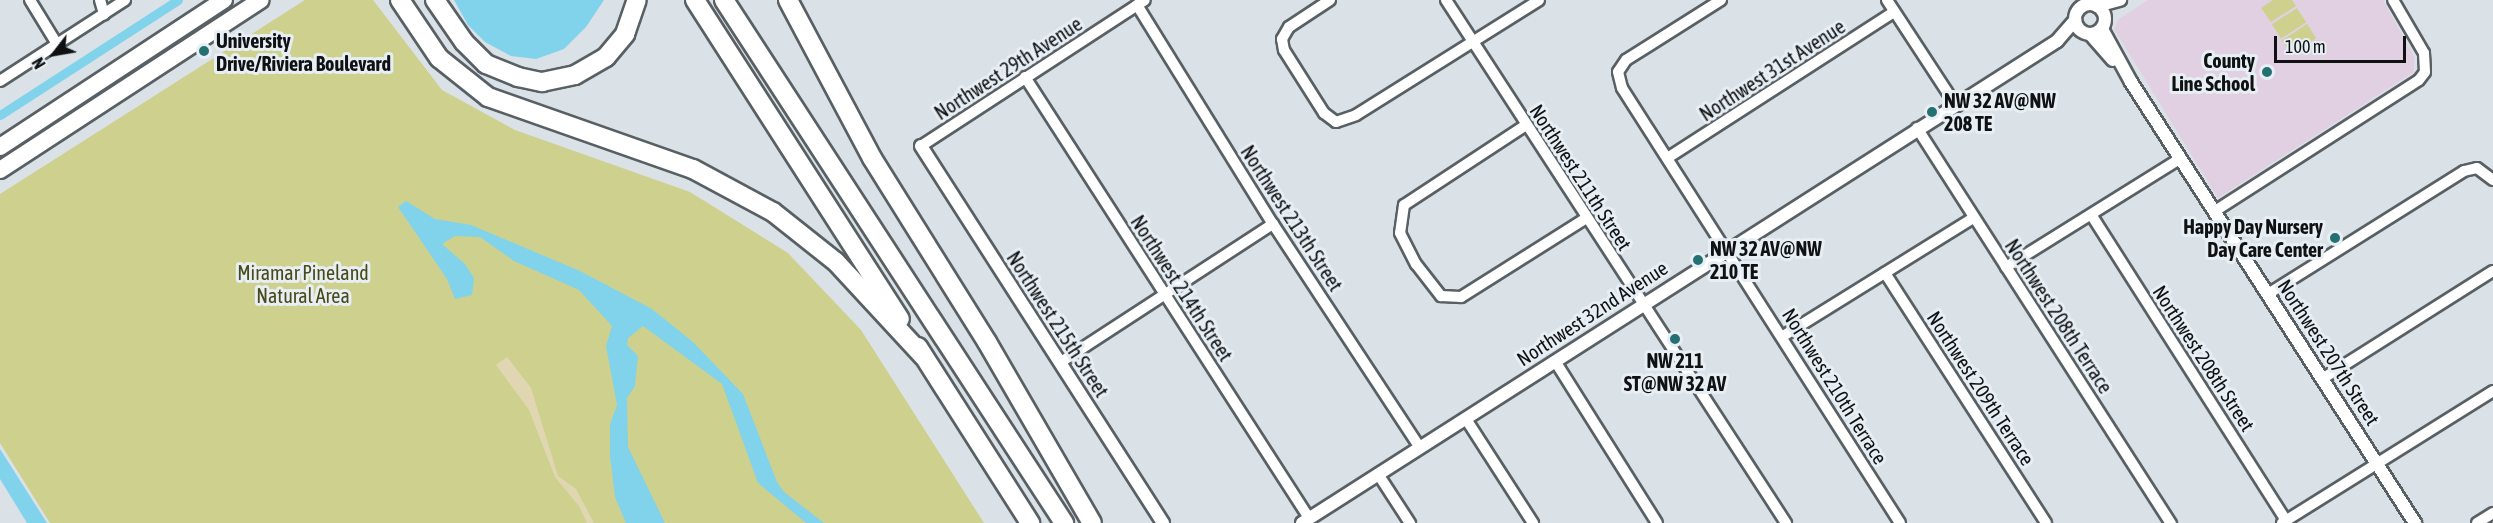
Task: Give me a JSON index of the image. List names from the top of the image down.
{
  "streets": {
    "street": [
      "Northwest 29th Avenue",
      "Northwest 31st Avenue",
      "Northwest 211th Street",
      "Northwest 213th Street",
      "Northwest 214th Street",
      "Northwest 32nd Avenue",
      "Northwest 208th Terrace",
      "Northwest 215th Street",
      "Northwest 207th Street",
      "Northwest 208th Street",
      "Northwest 210th Terrace",
      "Northwest 209th Terrace"
    ]
  },
  "crossings": [
    ["Northwest 29th Avenue", "Northwest 213th Street"],
    ["Northwest 29th Avenue", "Northwest 214th Street"],
    ["Northwest 29th Avenue", "Northwest 215th Street"],
    ["Northwest 31st Avenue", "Northwest 210th Terrace"],
    ["Northwest 211th Street", "Northwest 32nd Avenue"],
    ["Northwest 213th Street", "Northwest 32nd Avenue"],
    ["Northwest 214th Street", "Northwest 32nd Avenue"],
    ["Northwest 32nd Avenue", "Northwest 208th Terrace"],
    ["Northwest 32nd Avenue", "Northwest 207th Street"],
    ["Northwest 32nd Avenue", "Northwest 210th Terrace"]
  ],
  "parks": ["Miramar Pineland Natural Area"],
  "places": [
    "University Drive/Riviera Boulevard",
    "County Line School",
    "NW 32 AV@NW 208 TE",
    "Happy Day Nursery Day Care Center",
    "NW 32 AV@NW 210 TE",
    "NW 211 ST@NW 32 AV"
  ],
  "scale_bar": "100 m",
  "north": "bottom left"
}
